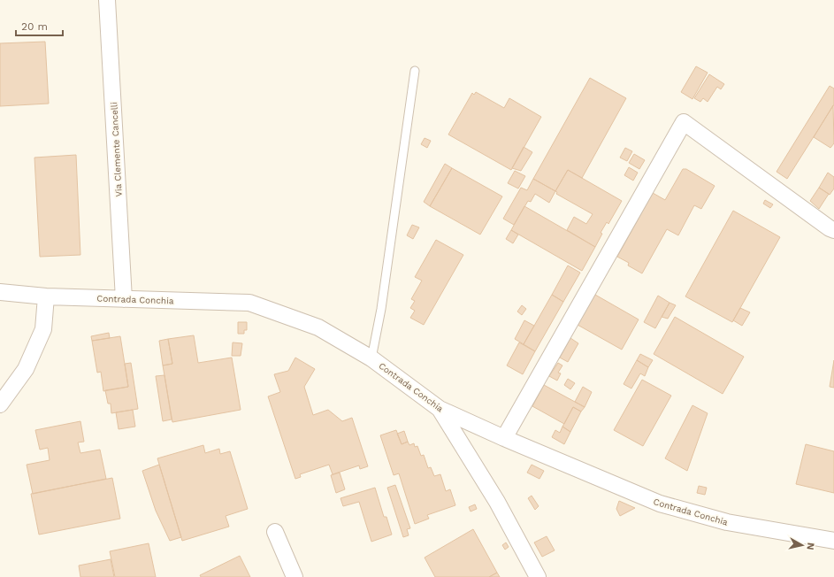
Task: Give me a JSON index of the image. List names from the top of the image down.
{
  "streets": {
    "street": ["Via Clemente Cancelli", "Contrada Conchia"]
  },
  "crossings": [
    ["Via Clemente Cancelli", "Contrada Conchia"]
  ],
  "scale_bar": "20 m",
  "north": "right"
}
